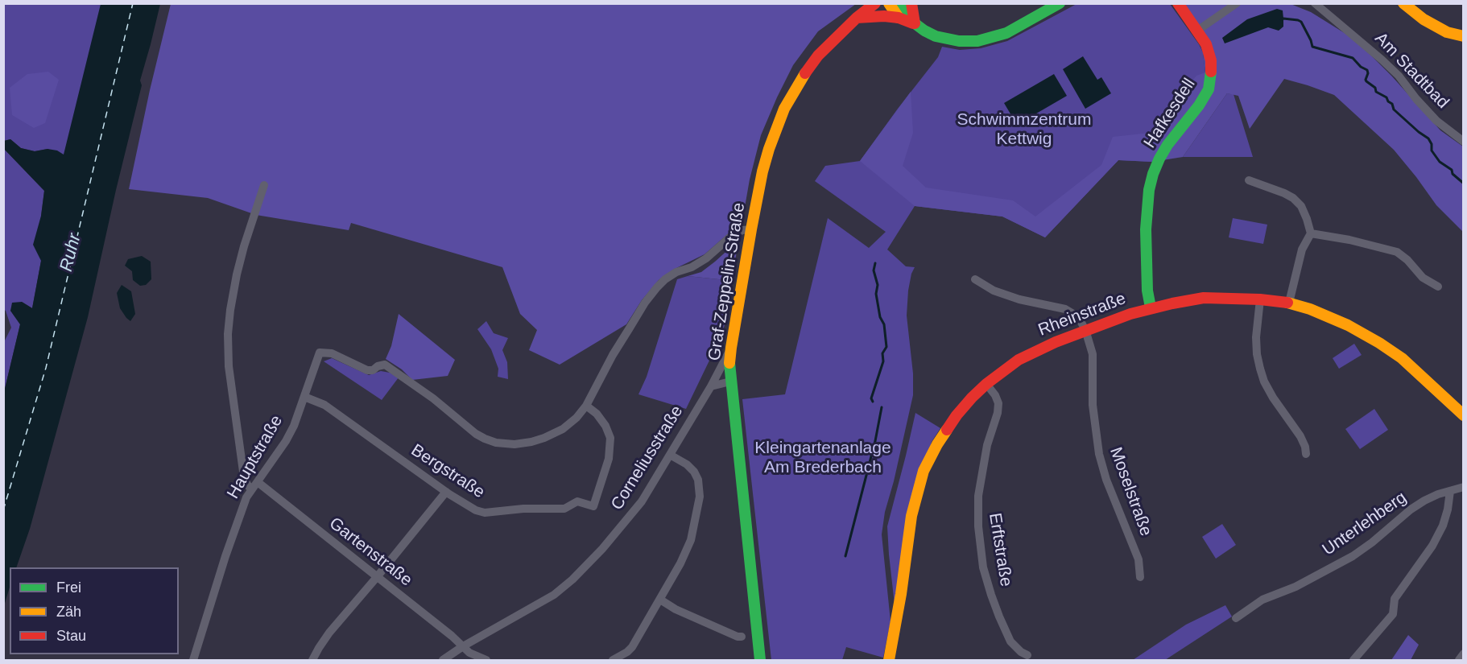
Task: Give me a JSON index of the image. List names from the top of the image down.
{
  "streets": {
    "street": [
      "Am Stadtbad",
      "Hafkesdell",
      "Graf-Zeppelin-Straße",
      "Rheinstraße",
      "Hauptstraße",
      "Corneliusstraße",
      "Bergstraße",
      "Moselstraße",
      "Unterlehberg",
      "Erftstraße",
      "Gartenstraße"
    ]
  },
  "crossings": [
    ["Hafkesdell", "Rheinstraße"],
    ["Graf-Zeppelin-Straße", "Corneliusstraße"],
    ["Rheinstraße", "Moselstraße"],
    ["Rheinstraße", "Erftstraße"],
    ["Hauptstraße", "Bergstraße"],
    ["Hauptstraße", "Gartenstraße"],
    ["Corneliusstraße", "Gartenstraße"]
  ],
  "water": ["Ruhr"],
  "parks": ["Schwimmzentrum Kettwig", "Kleingartenanlage Am Brederbach"],
  "legend": ["Frei", "Zäh", "Stau"]
}
